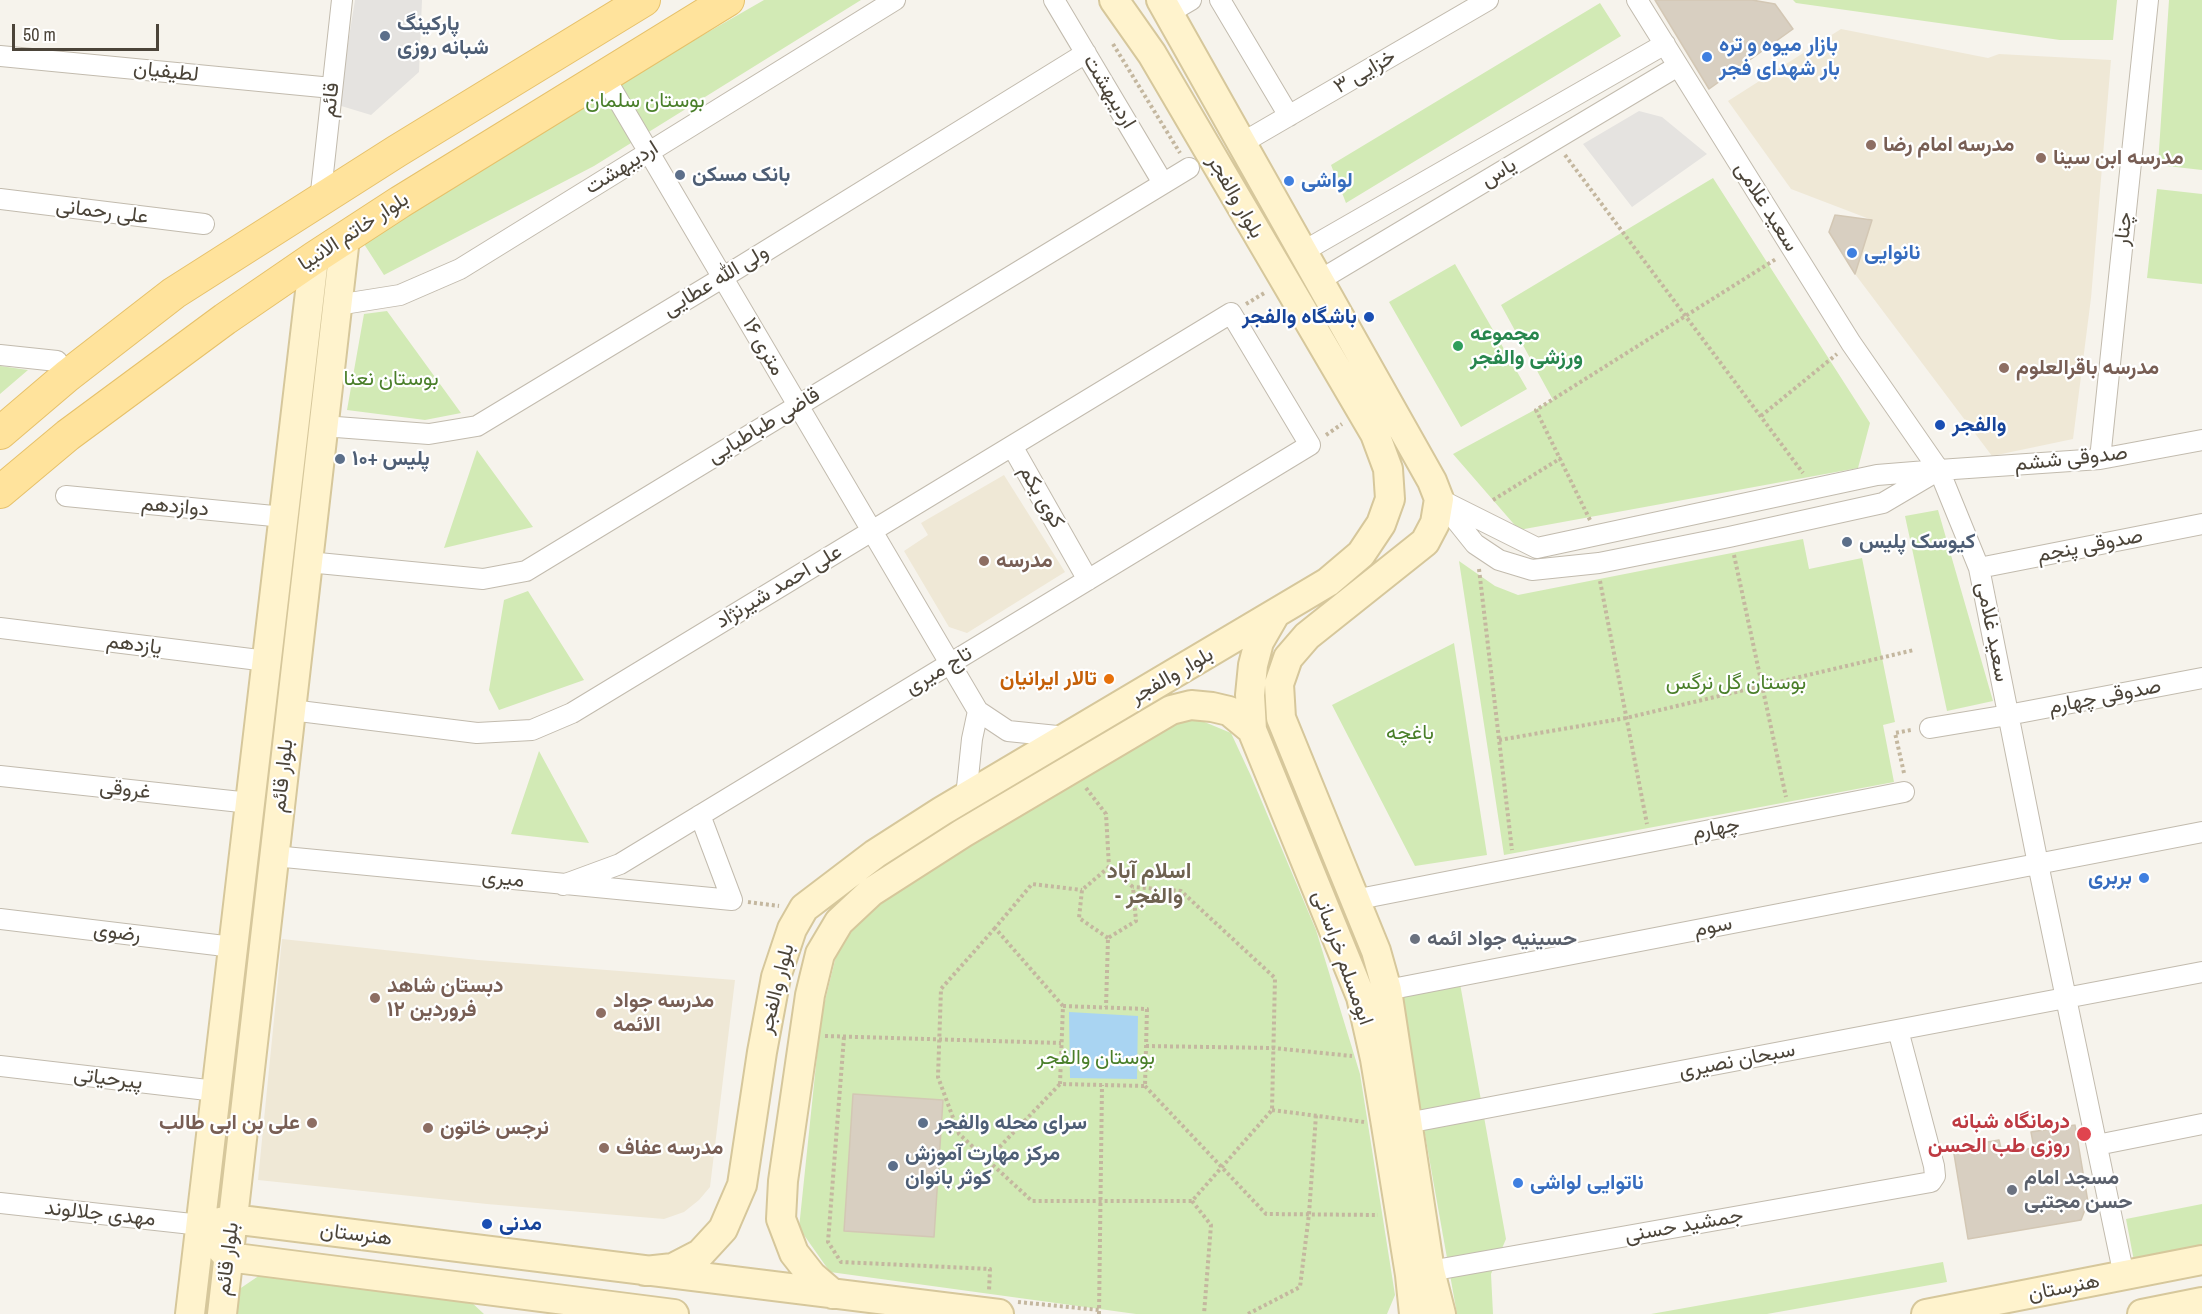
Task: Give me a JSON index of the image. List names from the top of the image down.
{
  "streets": {
    "main road": [
      "بلوار والفجر",
      "بلوار خاتم الانبیا",
      "بلوار قائم",
      "ابومسلم خراسانی",
      "هنرستان"
    ],
    "street": [
      "لطیفیان",
      "خزایی ۳",
      "اردیبهشت",
      "قائم",
      "یاس",
      "سعید غلامی",
      "علی رحمانی",
      "چنار",
      "ولی الله عطایی",
      "۱۶ متری",
      "قاضی طباطبایی",
      "صدوقی ششم",
      "کوی یکم",
      "دوازدهم",
      "صدوقی پنجم",
      "علی احمد شیرنژاد",
      "یازدهم",
      "تاج میری",
      "صدوقی چهارم",
      "غروقی",
      "چهارم",
      "میری",
      "سوم",
      "رضوی",
      "سبحان نصیری",
      "پیرحیاتی",
      "مهدی جلالوند",
      "جمشید حسنی"
    ]
  },
  "crossings": [
    ["لطیفیان", "قائم"],
    ["خزایی ۳", "بلوار والفجر"],
    ["اردیبهشت", "ولی الله عطایی"],
    ["اردیبهشت", "۱۶ متری"],
    ["اردیبهشت", "قاضی طباطبایی"],
    ["اردیبهشت", "بلوار قائم"],
    ["یاس", "بلوار والفجر"],
    ["یاس", "سعید غلامی"],
    ["بلوار والفجر", "صدوقی ششم"],
    ["بلوار والفجر", "ابومسلم خراسانی"],
    ["بلوار والفجر", "هنرستان"],
    ["سعید غلامی", "صدوقی ششم"],
    ["سعید غلامی", "صدوقی پنجم"],
    ["سعید غلامی", "صدوقی چهارم"],
    ["سعید غلامی", "سوم"],
    ["سعید غلامی", "سبحان نصیری"],
    ["سعید غلامی", "هنرستان"],
    ["چنار", "صدوقی ششم"],
    ["بلوار خاتم الانبیا", "۱۶ متری"],
    ["بلوار خاتم الانبیا", "بلوار قائم"],
    ["ولی الله عطایی", "۱۶ متری"],
    ["ولی الله عطایی", "بلوار قائم"],
    ["۱۶ متری", "قاضی طباطبایی"],
    ["۱۶ متری", "علی احمد شیرنژاد"],
    ["۱۶ متری", "تاج میری"],
    ["قاضی طباطبایی", "بلوار قائم"],
    ["صدوقی ششم", "ابومسلم خراسانی"],
    ["کوی یکم", "علی احمد شیرنژاد"],
    ["کوی یکم", "تاج میری"],
    ["دوازدهم", "بلوار قائم"],
    ["علی احمد شیرنژاد", "تاج میری"],
    ["علی احمد شیرنژاد", "بلوار قائم"],
    ["یازدهم", "بلوار قائم"],
    ["تاج میری", "میری"],
    ["بلوار قائم", "غروقی"],
    ["بلوار قائم", "میری"],
    ["بلوار قائم", "رضوی"],
    ["بلوار قائم", "پیرحیاتی"],
    ["بلوار قائم", "مهدی جلالوند"],
    ["بلوار قائم", "هنرستان"],
    ["چهارم", "ابومسلم خراسانی"],
    ["سوم", "ابومسلم خراسانی"],
    ["ابومسلم خراسانی", "سبحان نصیری"],
    ["ابومسلم خراسانی", "جمشید حسنی"],
    ["سبحان نصیری", "جمشید حسنی"],
    ["مهدی جلالوند", "هنرستان"]
  ],
  "districts": ["اسلام آباد - والفجر"],
  "parks": [
    "بوستان سلمان",
    "بوستان نعنا",
    "بوستان گل نرگس",
    "باغچه",
    "بوستان والفجر"
  ],
  "places": [
    "پارکینگ شبانه روزی",
    "بازار میوه و تره‌ بار شهدای فجر",
    "مدرسه امام رضا",
    "مدرسه ابن سینا",
    "بانک مسکن",
    "لواشی",
    "نانوایی",
    "باشگاه والفجر",
    "مجموعه ورزشی والفجر",
    "مدرسه باقرالعلوم",
    "والفجر",
    "پلیس +۱۰",
    "کیوسک پلیس",
    "مدرسه",
    "تالار ایرانیان",
    "بربری",
    "حسینیه جواد ائمه",
    "دبستان شاهد ۱۲ فروردین",
    "مدرسه جواد الائمه",
    "علی بن ابی طالب",
    "سرای محله والفجر",
    "نرجس خاتون",
    "درمانگاه شبانه روزی طب الحسن",
    "مدرسه عفاف",
    "مرکز مهارت آموزش کوثر بانوان",
    "ناتوایی لواشی",
    "مسجد امام حسن مجتبی",
    "مدنی"
  ],
  "scale_bar": "50 m"
}
